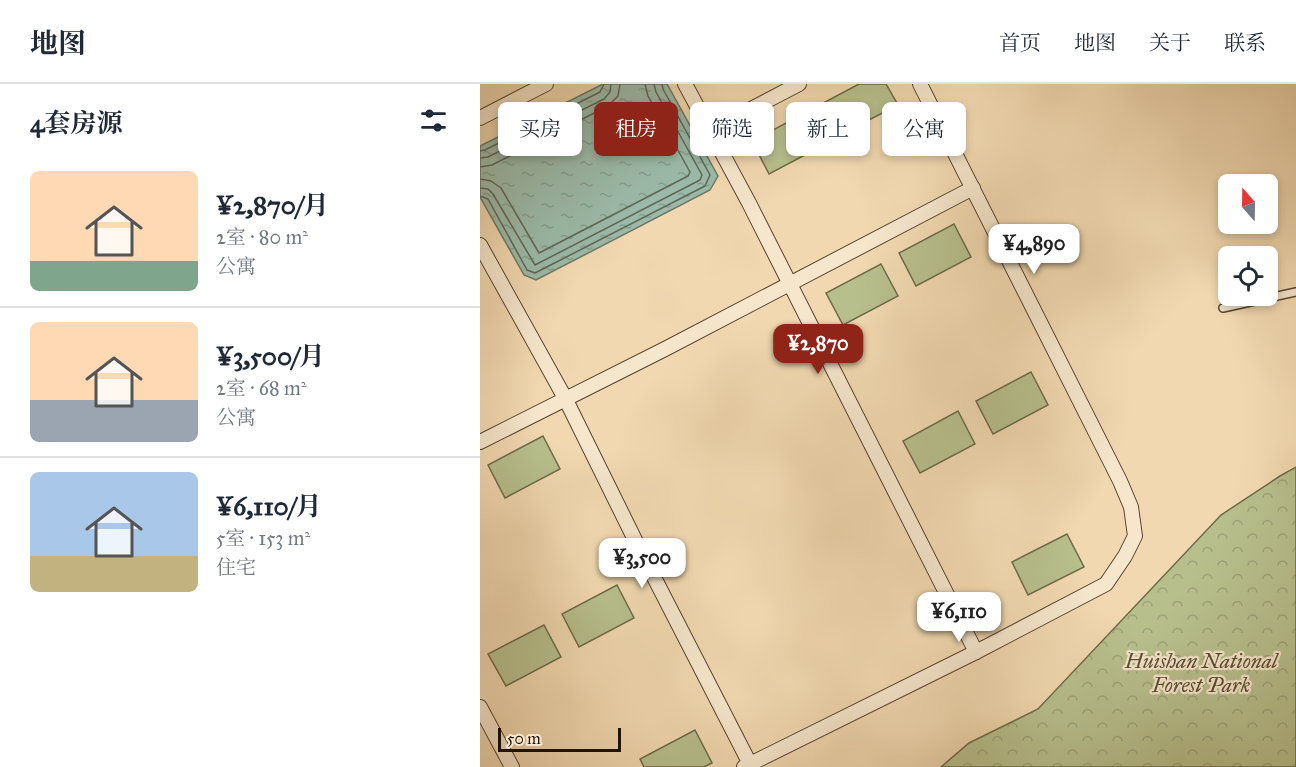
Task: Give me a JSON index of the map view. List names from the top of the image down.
{
  "parks": ["Huishan National Forest Park"],
  "scale_bar": "50 m",
  "north": "top",
  "page": {
    "header": "地图",
    "nav": [
      "首页",
      "地图",
      "关于",
      "联系"
    ],
    "heading": "4套房源",
    "chip": [
      "买房",
      "租房",
      "筛选",
      "新上",
      "公寓"
    ],
    "list": [
      {
        "name": "¥2,870/月",
        "note": "2室 · 80 m² · 公寓"
      },
      {
        "name": "¥3,500/月",
        "note": "2室 · 68 m² · 公寓"
      },
      {
        "name": "¥6,110/月",
        "note": "5室 · 153 m² · 住宅"
      }
    ],
    "price": [
      "¥4,890",
      "¥2,870",
      "¥3,500",
      "¥6,110"
    ],
    "scale": "50 m"
  }
}
